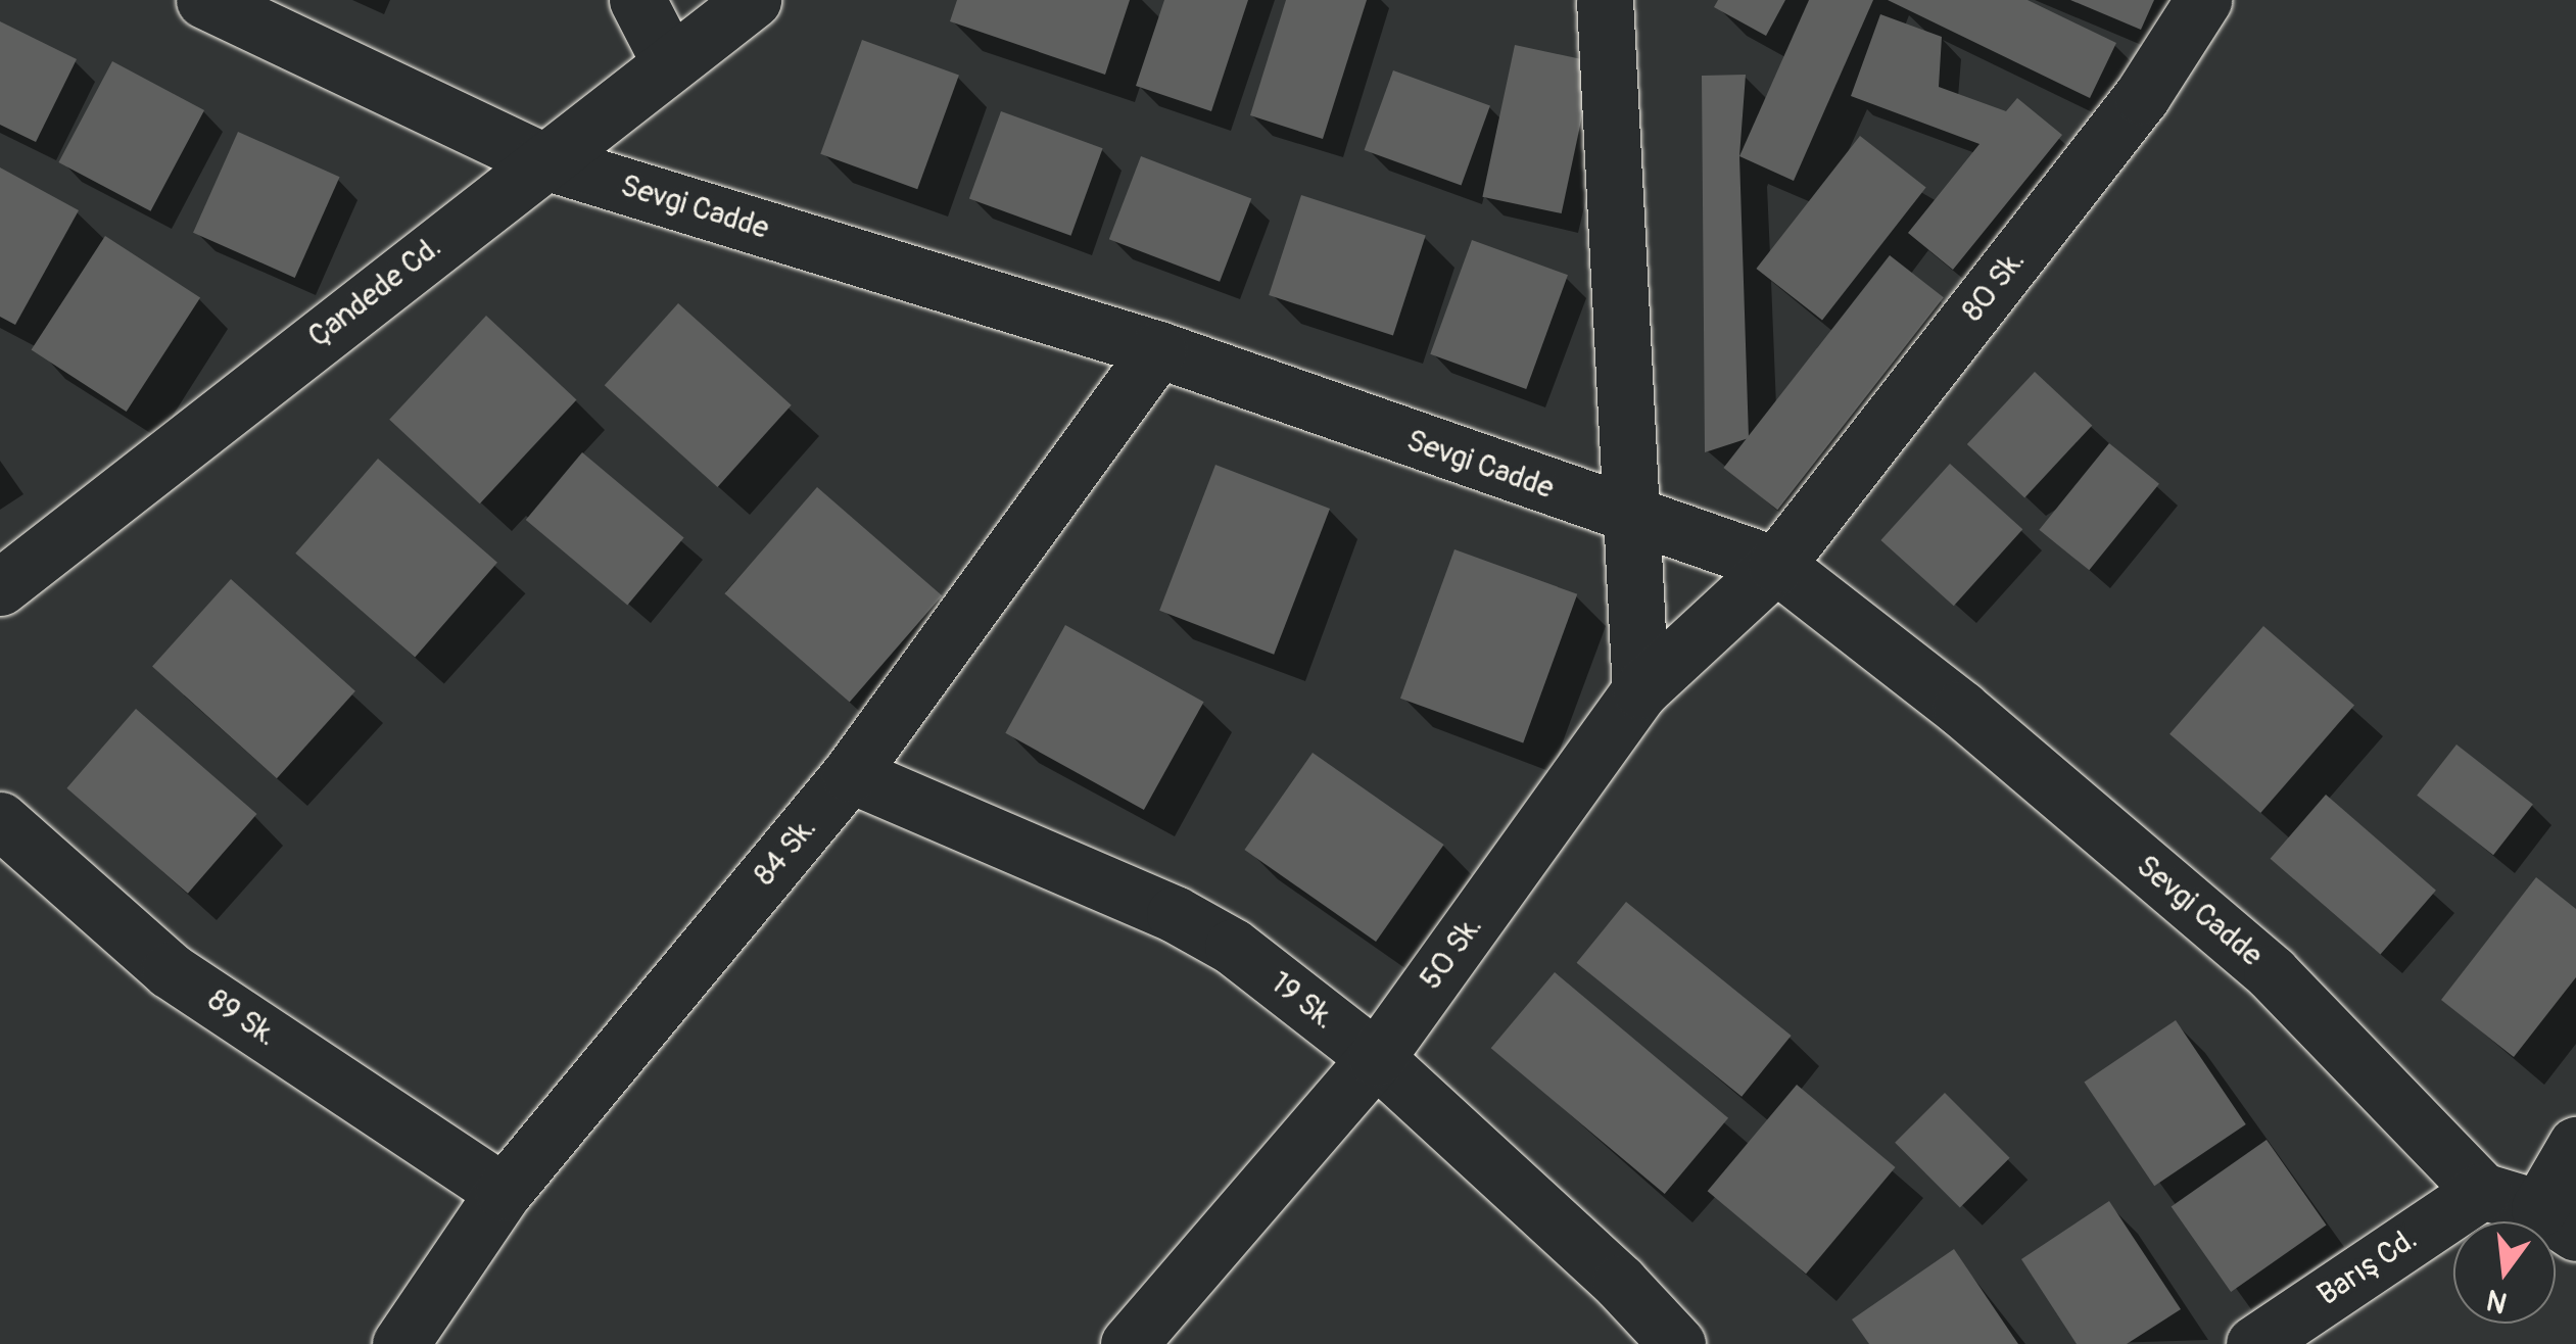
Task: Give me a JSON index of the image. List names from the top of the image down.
{
  "streets": {
    "street": [
      "Sevgi Cadde",
      "80 Sk.",
      "Çandede Cd.",
      "84 Sk.",
      "50 Sk.",
      "19 Sk.",
      "89 Sk.",
      "Barış Cd."
    ]
  },
  "crossings": [
    ["Sevgi Cadde", "80 Sk."],
    ["Sevgi Cadde", "Çandede Cd."],
    ["Sevgi Cadde", "84 Sk."],
    ["Sevgi Cadde", "50 Sk."],
    ["Sevgi Cadde", "Barış Cd."],
    ["80 Sk.", "50 Sk."],
    ["84 Sk.", "19 Sk."],
    ["84 Sk.", "89 Sk."],
    ["50 Sk.", "19 Sk."]
  ],
  "north": "bottom"
}
